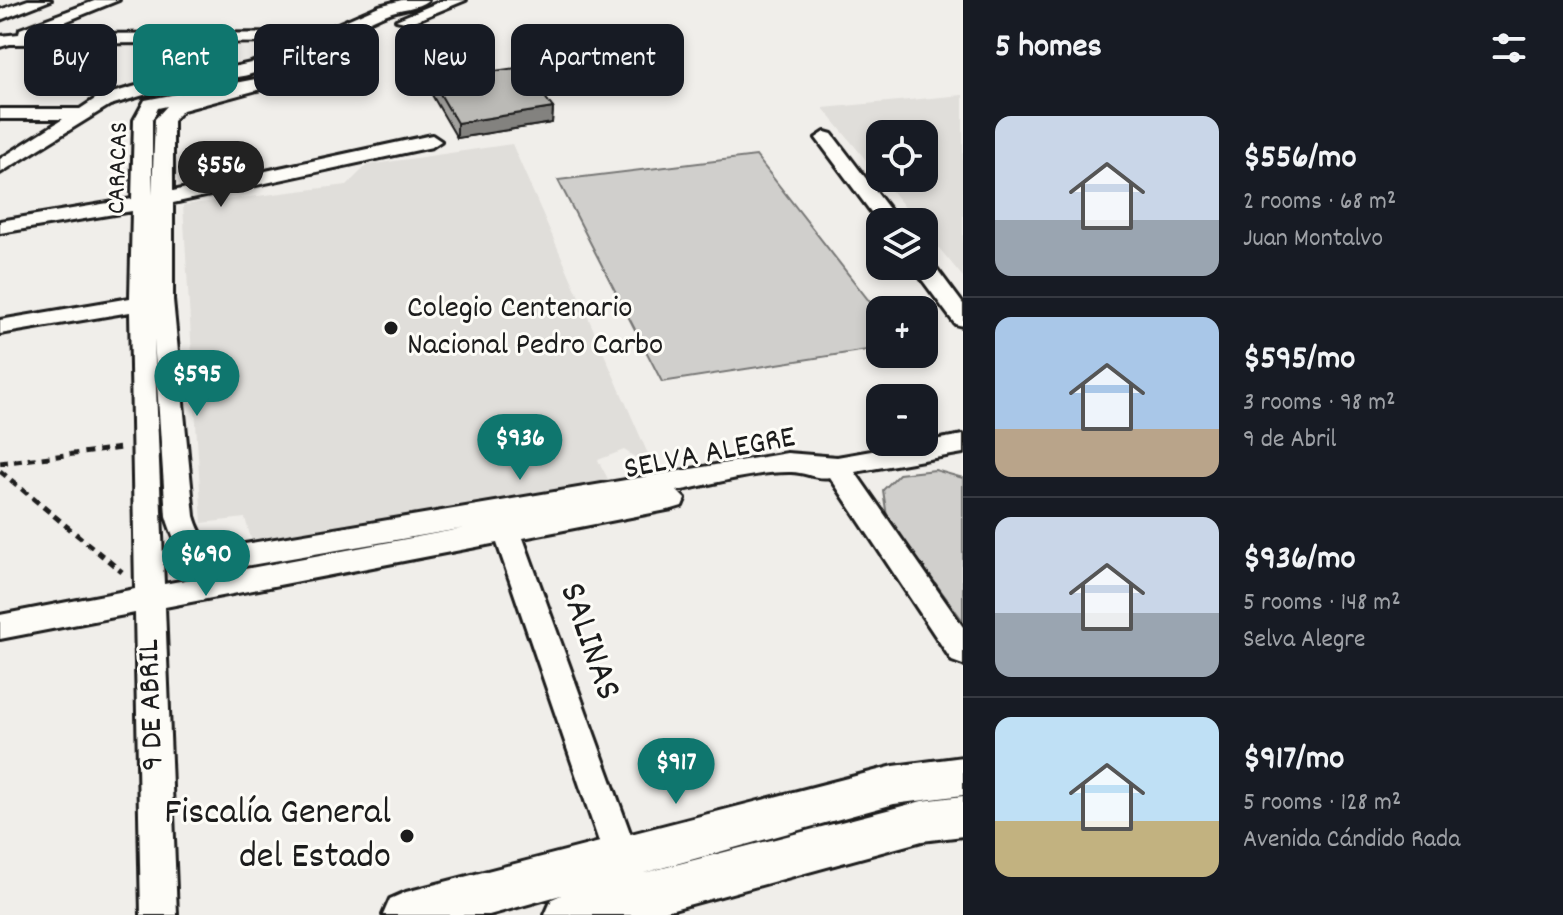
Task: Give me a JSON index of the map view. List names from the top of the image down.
{
  "streets": {
    "street": [
      "CARACAS",
      "SELVA ALEGRE",
      "SALINAS",
      "9 DE ABRIL"
    ]
  },
  "crossings": [
    ["CARACAS", "9 DE ABRIL"],
    ["SELVA ALEGRE", "SALINAS"],
    ["SELVA ALEGRE", "9 DE ABRIL"]
  ],
  "places": ["Colegio Centenario Nacional Pedro Carbo", "Fiscalía General del Estado"],
  "page": {
    "heading": "5 homes",
    "chip": [
      "Buy",
      "Rent",
      "Filters",
      "New",
      "Apartment"
    ],
    "list": [
      {
        "name": "$556/mo",
        "note": "2 rooms · 68 m² · Juan Montalvo"
      },
      {
        "name": "$595/mo",
        "note": "3 rooms · 98 m² · 9 de Abril"
      },
      {
        "name": "$936/mo",
        "note": "5 rooms · 148 m² · Selva Alegre"
      },
      {
        "name": "$917/mo",
        "note": "5 rooms · 128 m² · Avenida Cándido Rada"
      }
    ],
    "map_buttons": ["+", "−"],
    "price": [
      "$556",
      "$595",
      "$936",
      "$690",
      "$917"
    ]
  }
}
